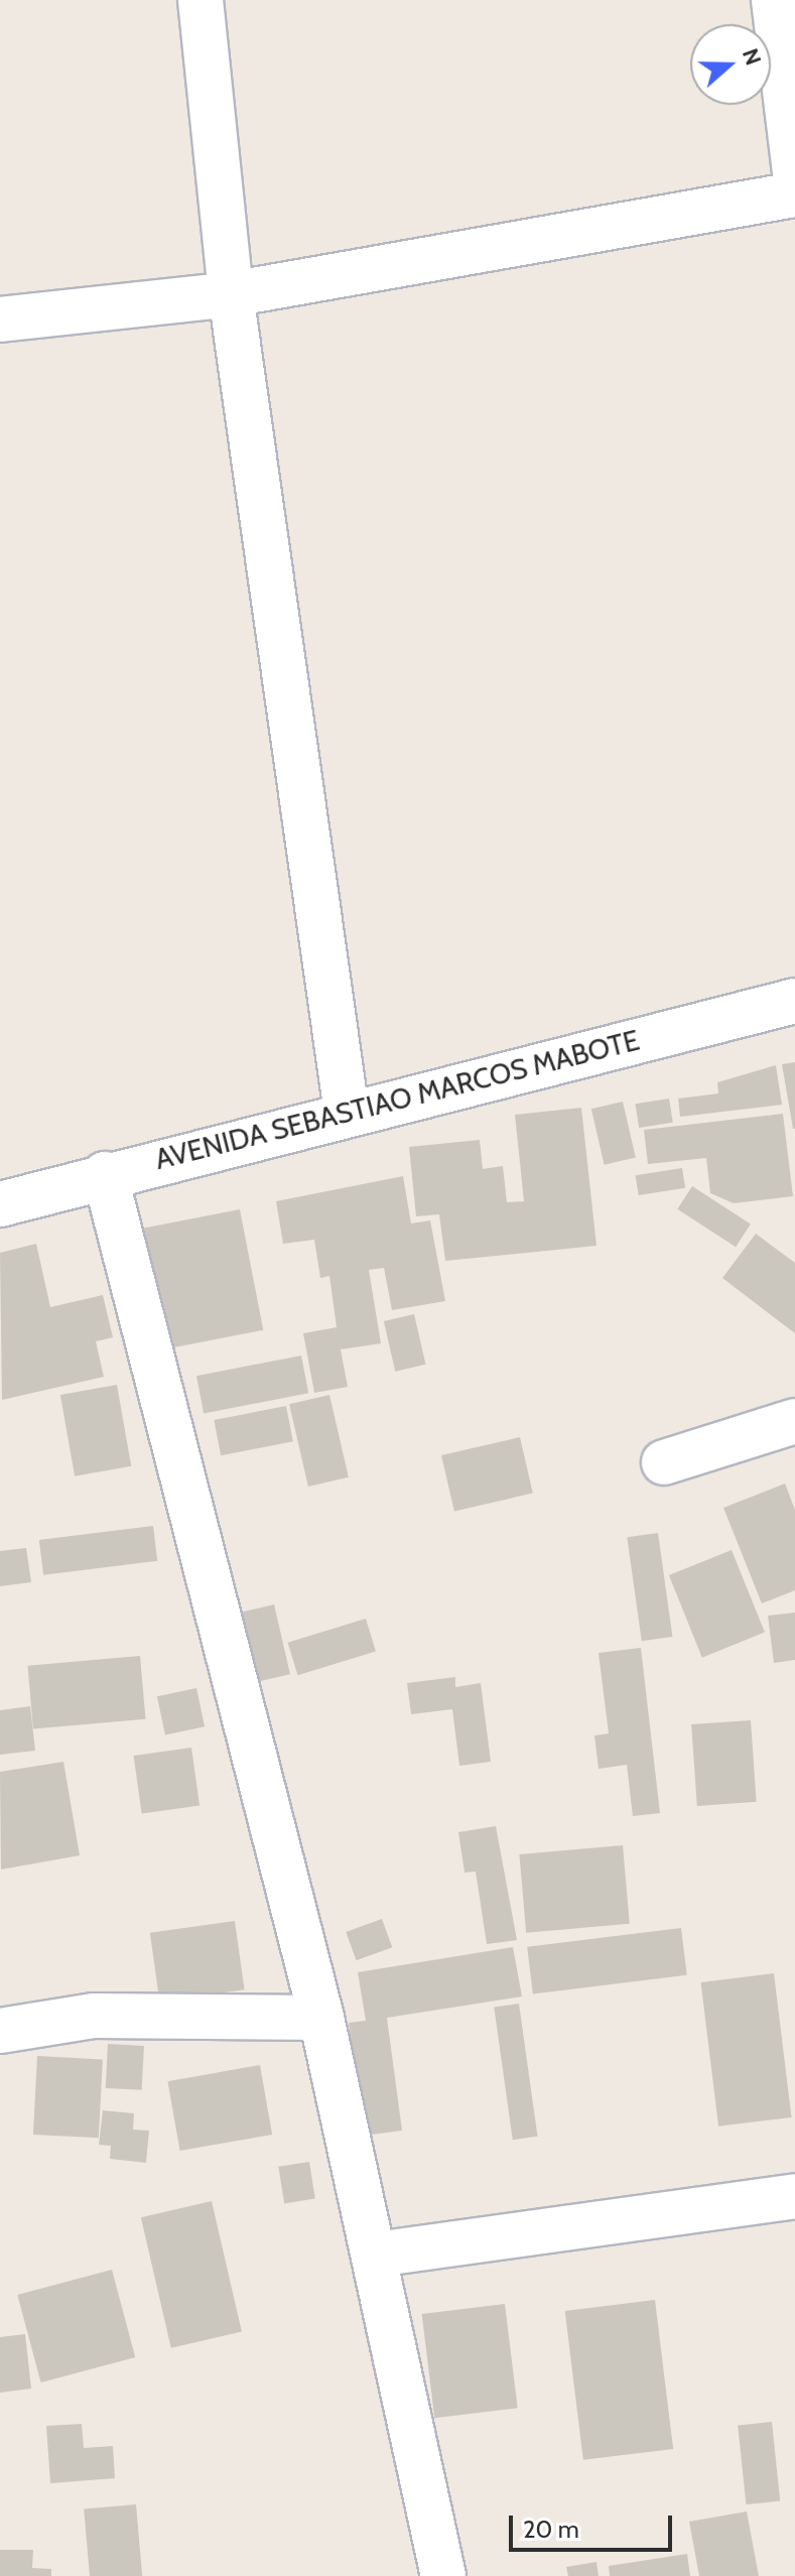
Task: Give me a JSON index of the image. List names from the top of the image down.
{
  "streets": {
    "street": ["AVENIDA SEBASTIAO MARCOS MABOTE"]
  },
  "scale_bar": "20 m",
  "north": "right"
}
